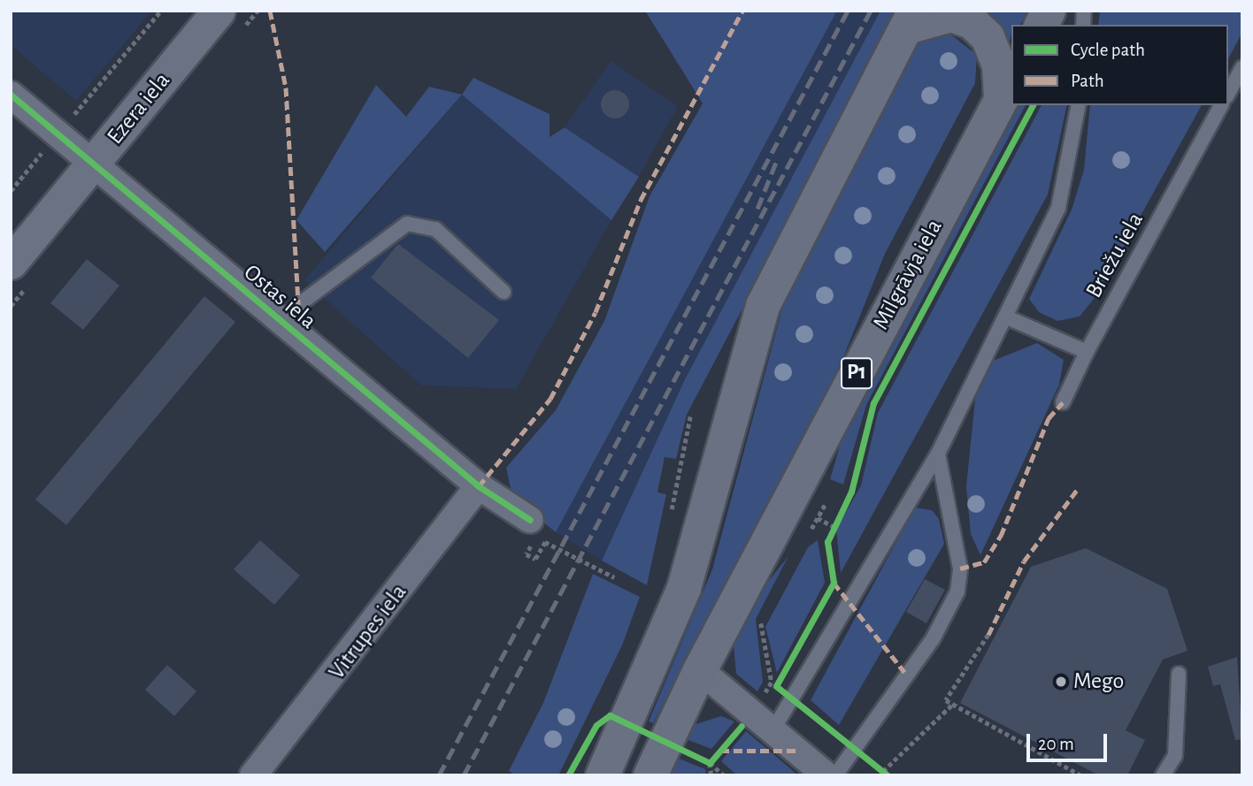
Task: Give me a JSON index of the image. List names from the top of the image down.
{
  "streets": {
    "main road": ["Mīlgrāvja iela", "P1"],
    "street": ["Ezera iela", "Ostas iela", "Vitrupes iela"],
    "lane": ["Briežu iela"]
  },
  "crossings": [
    ["Ezera iela", "Ostas iela"],
    ["Mīlgrāvja iela", "P1"],
    ["Ostas iela", "Vitrupes iela"]
  ],
  "places": ["Mego"],
  "legend": ["Cycle path", "Path"],
  "scale_bar": "20 m"
}
